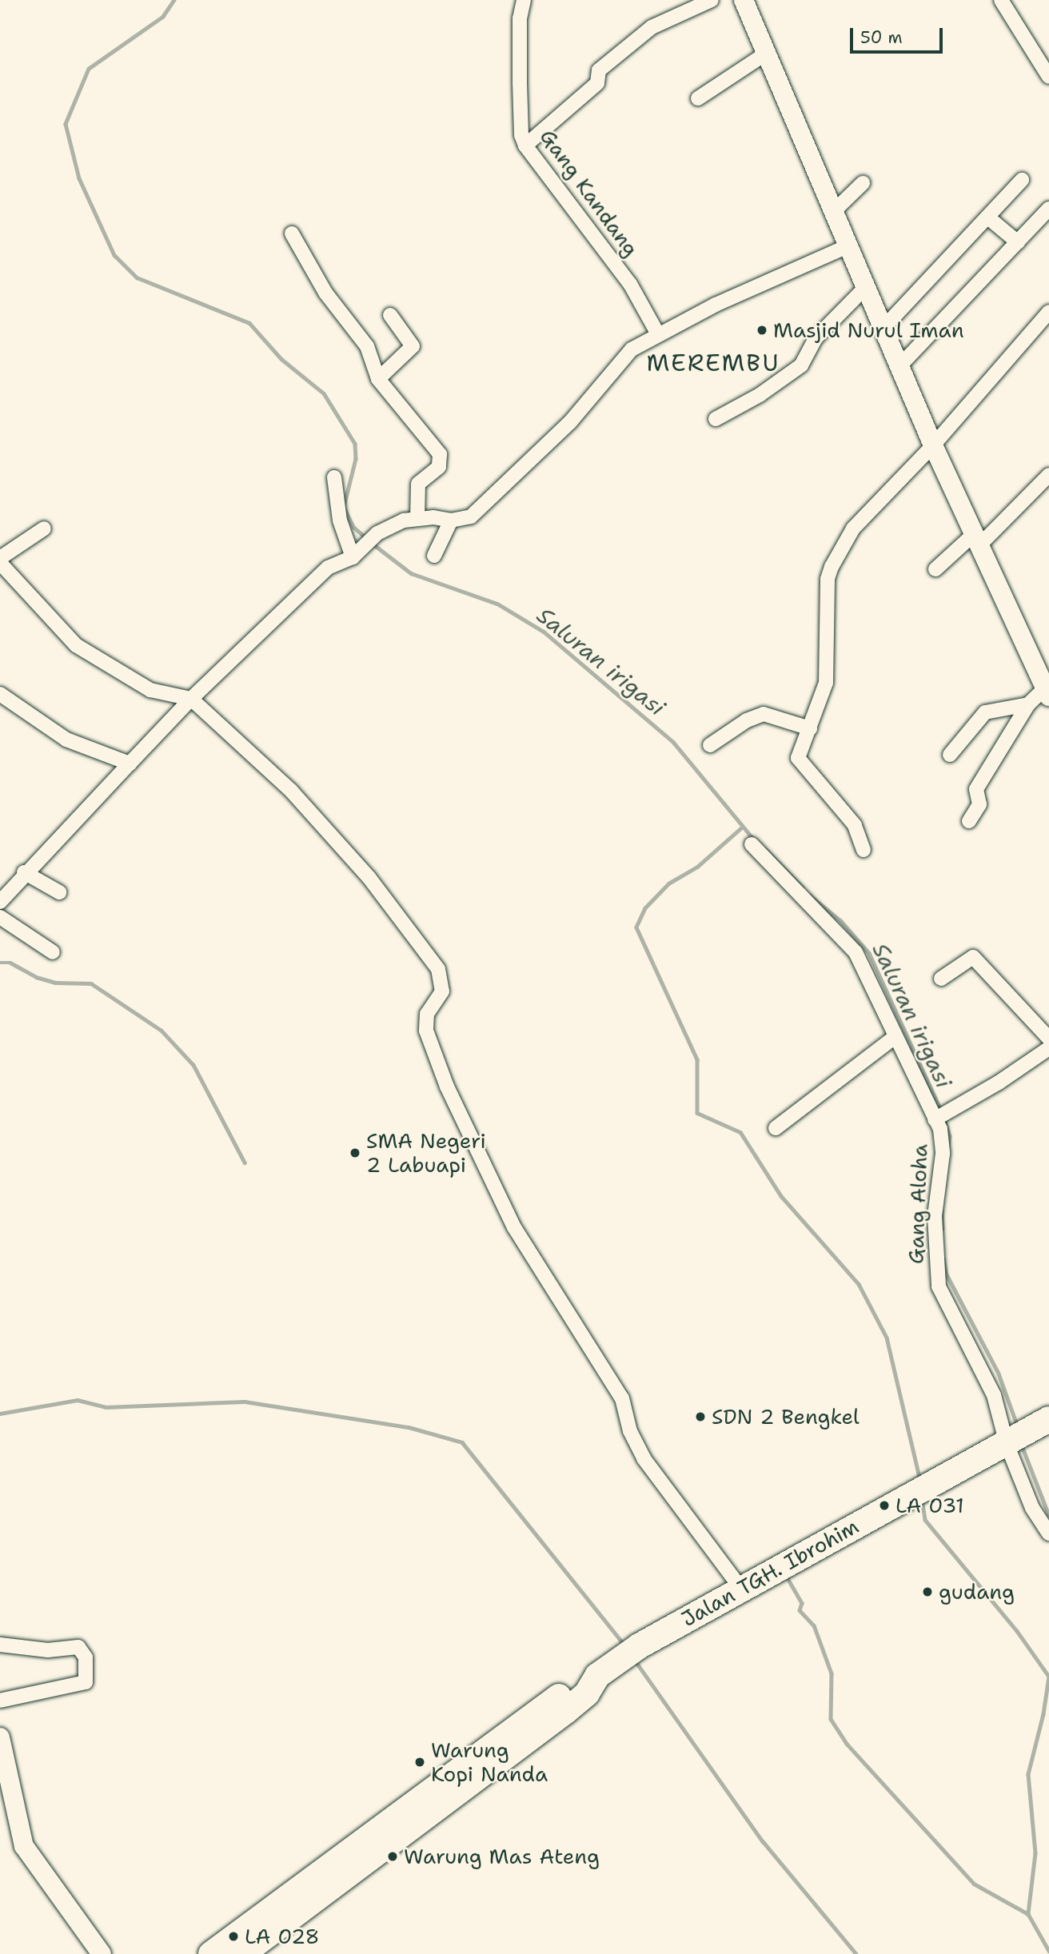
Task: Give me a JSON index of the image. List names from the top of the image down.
{
  "streets": {
    "highway": ["Jalan TGH. Ibrohim"],
    "street": ["Gang Kandang", "Gang Aloha"]
  },
  "crossings": [
    ["Gang Aloha", "Jalan TGH. Ibrohim"]
  ],
  "districts": ["MEREMBU"],
  "water": ["Saluran irigasi"],
  "places": [
    "Masjid Nurul Iman",
    "SMA Negeri 2 Labuapi",
    "SDN 2 Bengkel",
    "LA 031",
    "gudang",
    "Warung Kopi Nanda",
    "Warung Mas Ateng",
    "LA 028"
  ],
  "scale_bar": "50 m"
}
